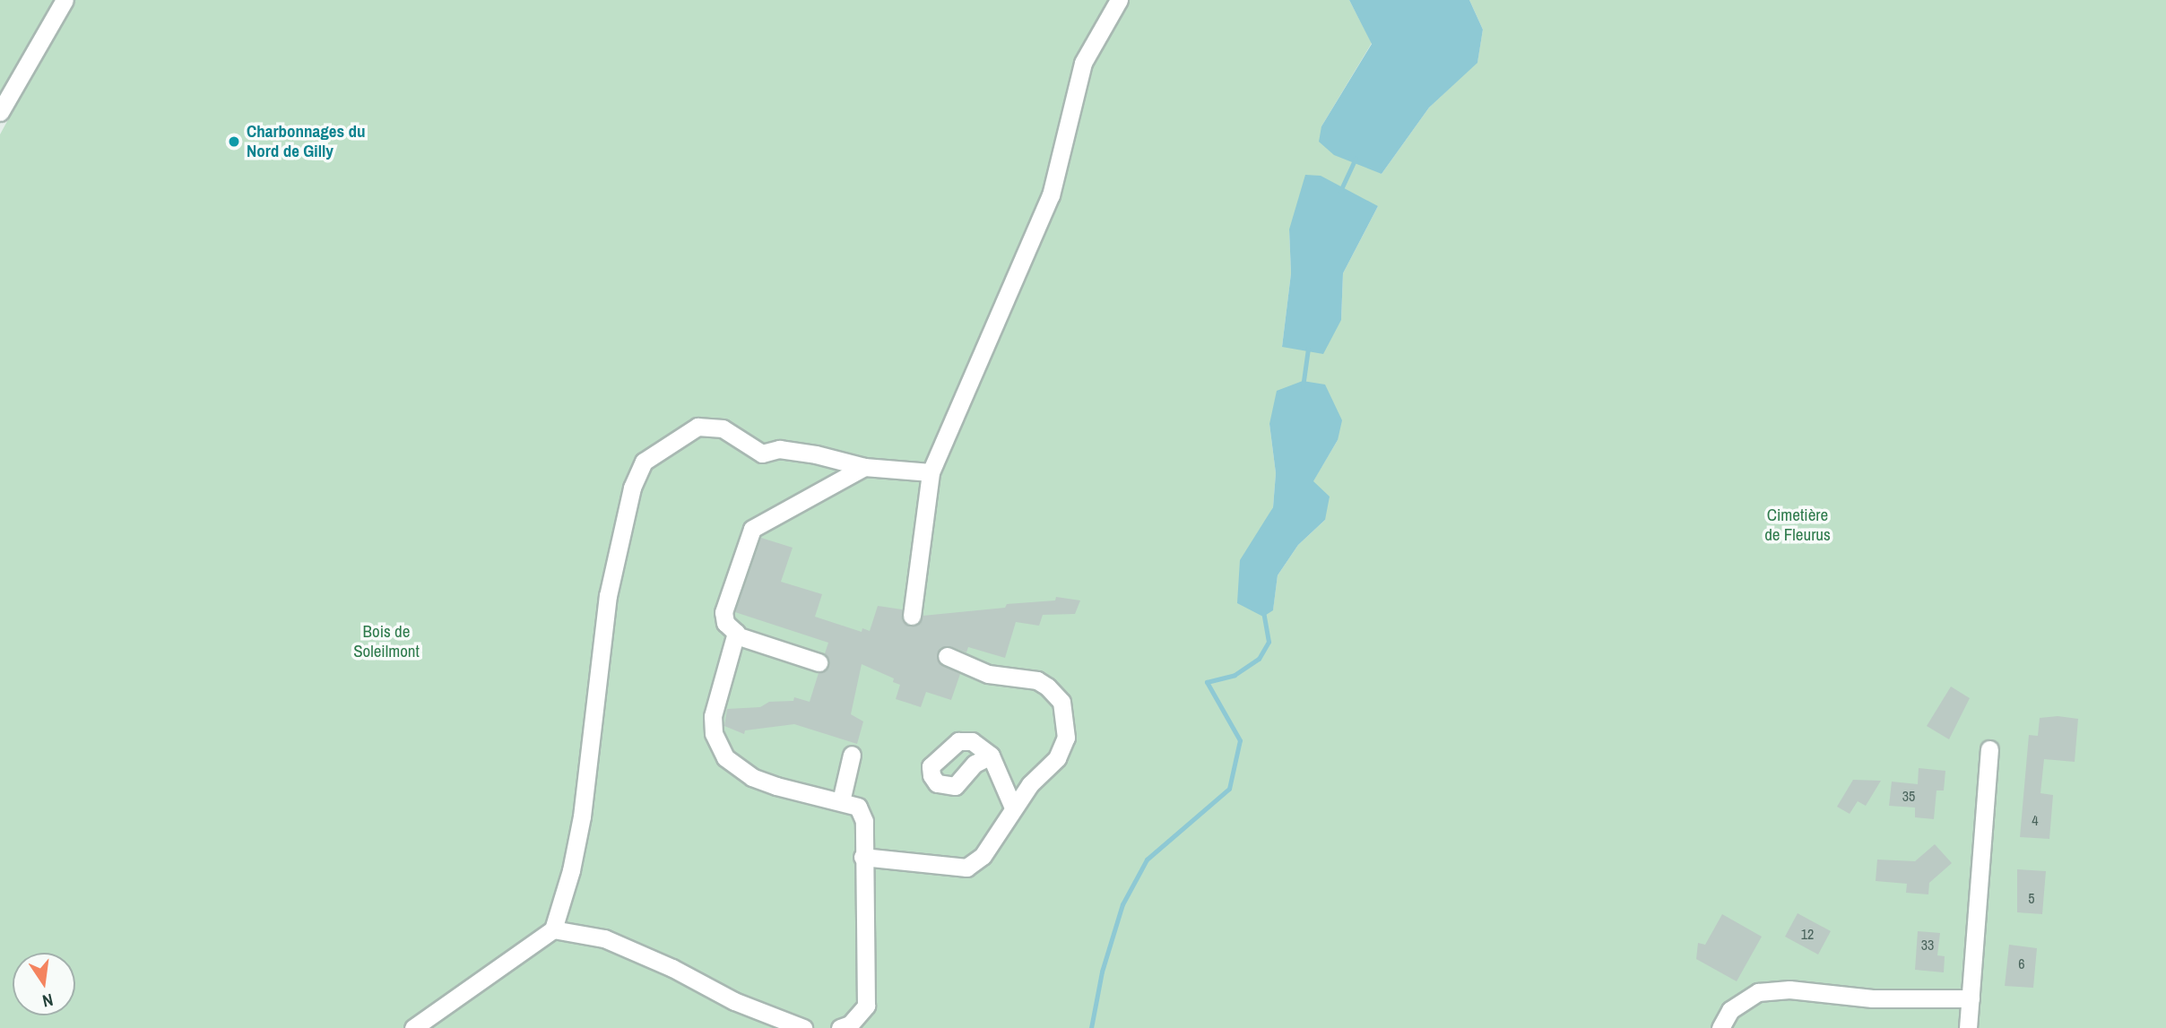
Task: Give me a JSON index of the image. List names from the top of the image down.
{
  "parks": ["Cimetière de Fleurus", "Bois de Soleilmont"],
  "places": ["Charbonnages du Nord de Gilly"],
  "house_numbers": [
    "35",
    "4",
    "5",
    "12",
    "33",
    "6"
  ],
  "north": "bottom"
}
